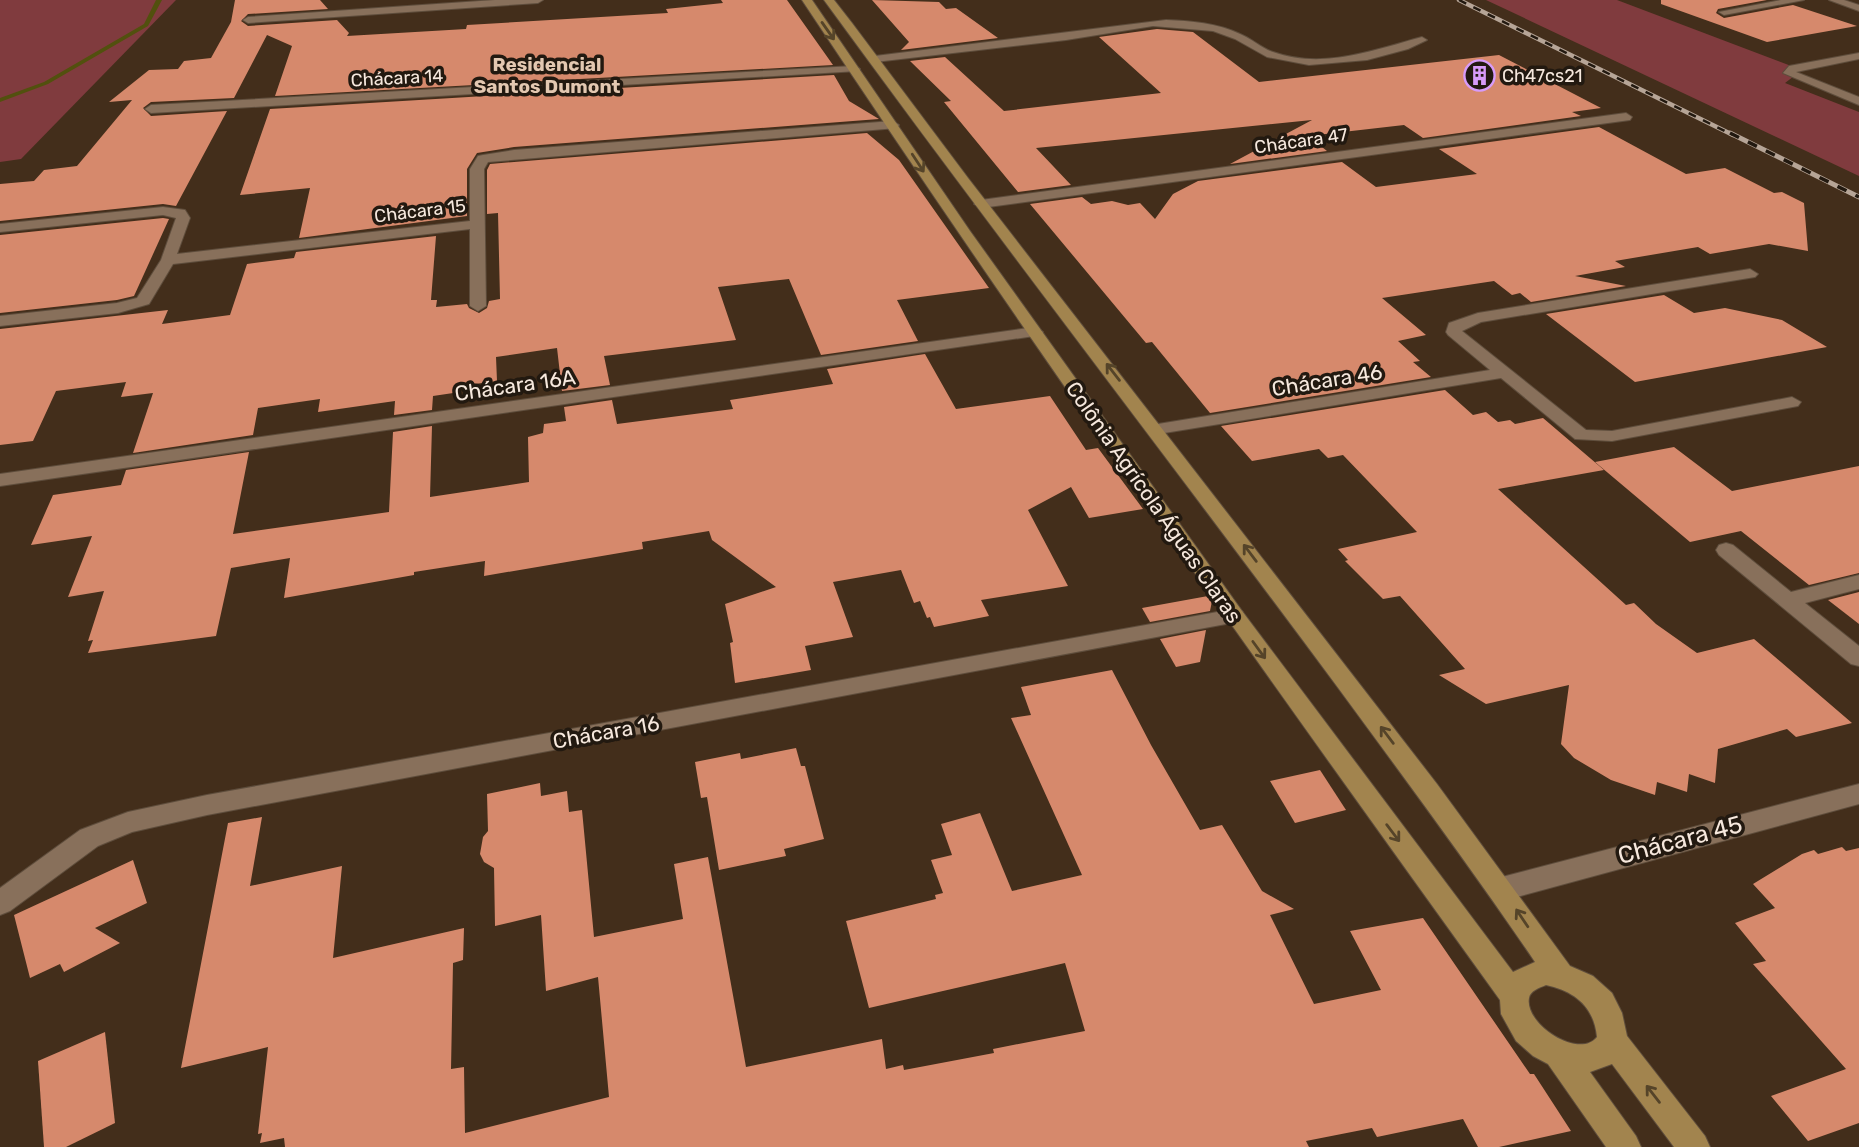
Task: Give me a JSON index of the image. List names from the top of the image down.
{
  "streets": {
    "main road": ["Colônia Agrícola Águas Claras"],
    "street": [
      "Chácara 14",
      "Chácara 47",
      "Chácara 15",
      "Chácara 46",
      "Chácara 16A",
      "Chácara 16",
      "Chácara 45"
    ]
  },
  "crossings": [
    ["Chácara 14", "Colônia Agrícola Águas Claras"],
    ["Chácara 47", "Colônia Agrícola Águas Claras"],
    ["Chácara 15", "Colônia Agrícola Águas Claras"],
    ["Chácara 46", "Colônia Agrícola Águas Claras"],
    ["Chácara 16A", "Colônia Agrícola Águas Claras"],
    ["Colônia Agrícola Águas Claras", "Chácara 16"],
    ["Colônia Agrícola Águas Claras", "Chácara 45"]
  ],
  "districts": ["Residencial Santos Dumont"],
  "places": {
    "building": ["Ch47cs21"]
  }
}
